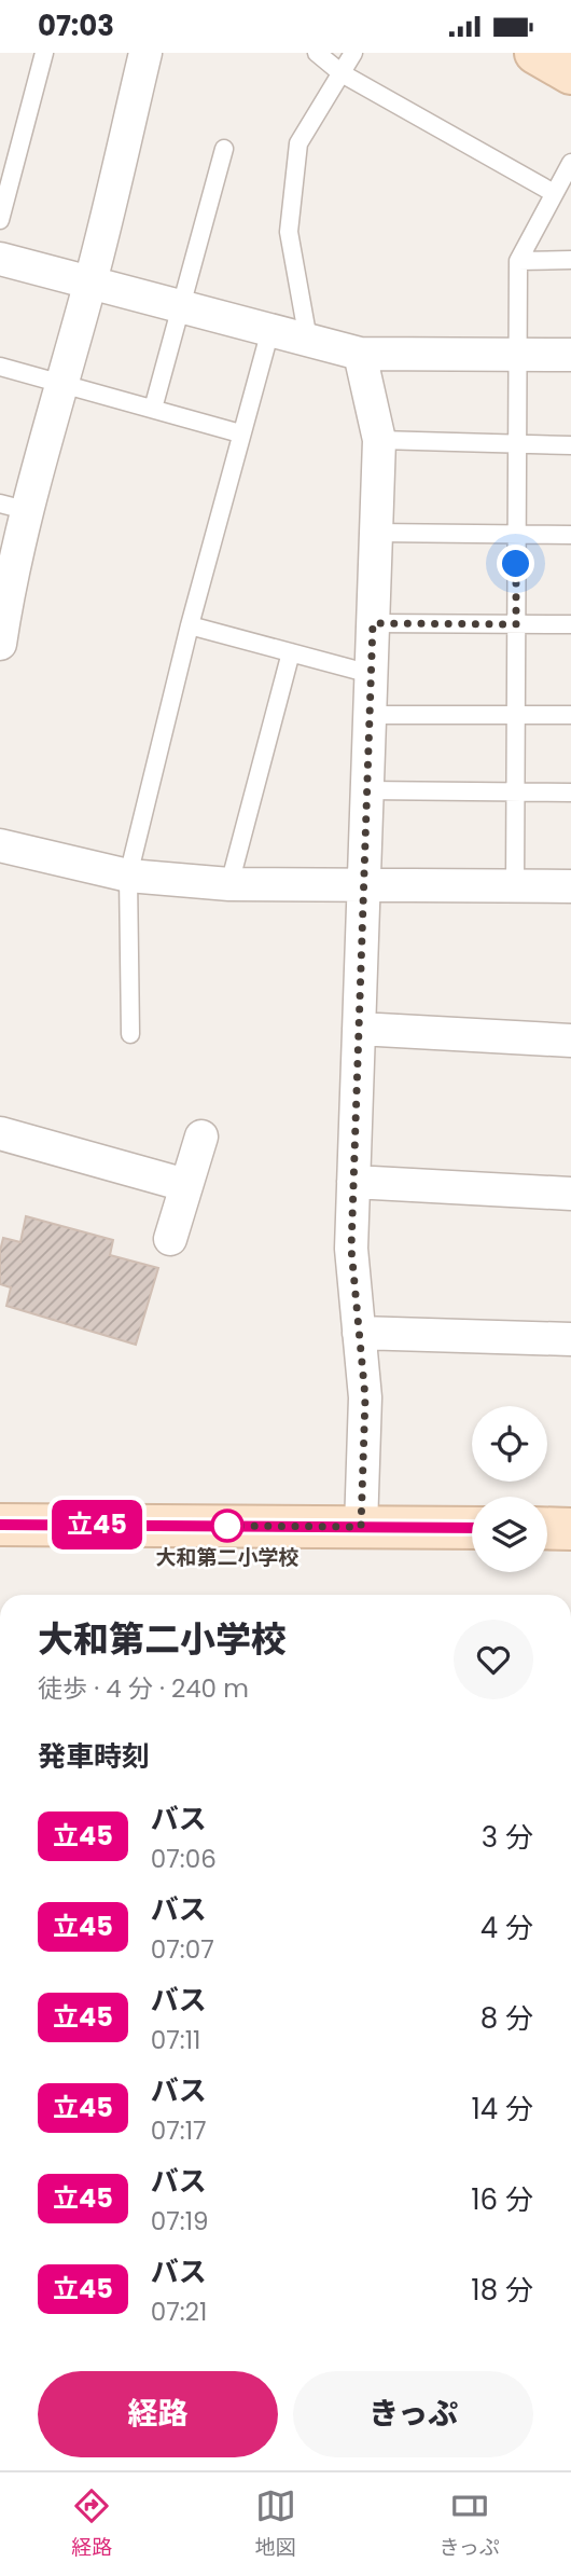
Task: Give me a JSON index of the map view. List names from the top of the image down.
{
  "places": ["大和第二小学校"],
  "lines": ["bus line 立45"],
  "page": {
    "status": "07:03",
    "on_map": "立45",
    "heading": [
      ["大和第二小学校", "徒歩 · 4 分 · 240 m"],
      "発車時刻"
    ],
    "list": [
      {
        "mark": "立45",
        "name": "バス",
        "note": "07:06",
        "value": "3 分"
      },
      {
        "mark": "立45",
        "name": "バス",
        "note": "07:07",
        "value": "4 分"
      },
      {
        "mark": "立45",
        "name": "バス",
        "note": "07:11",
        "value": "8 分"
      },
      {
        "mark": "立45",
        "name": "バス",
        "note": "07:17",
        "value": "14 分"
      },
      {
        "mark": "立45",
        "name": "バス",
        "note": "07:19",
        "value": "16 分"
      },
      {
        "mark": "立45",
        "name": "バス",
        "note": "07:21",
        "value": "18 分"
      }
    ],
    "buttons": ["経路", "きっぷ"],
    "tabs": ["経路", "地図", "きっぷ"]
  }
}
